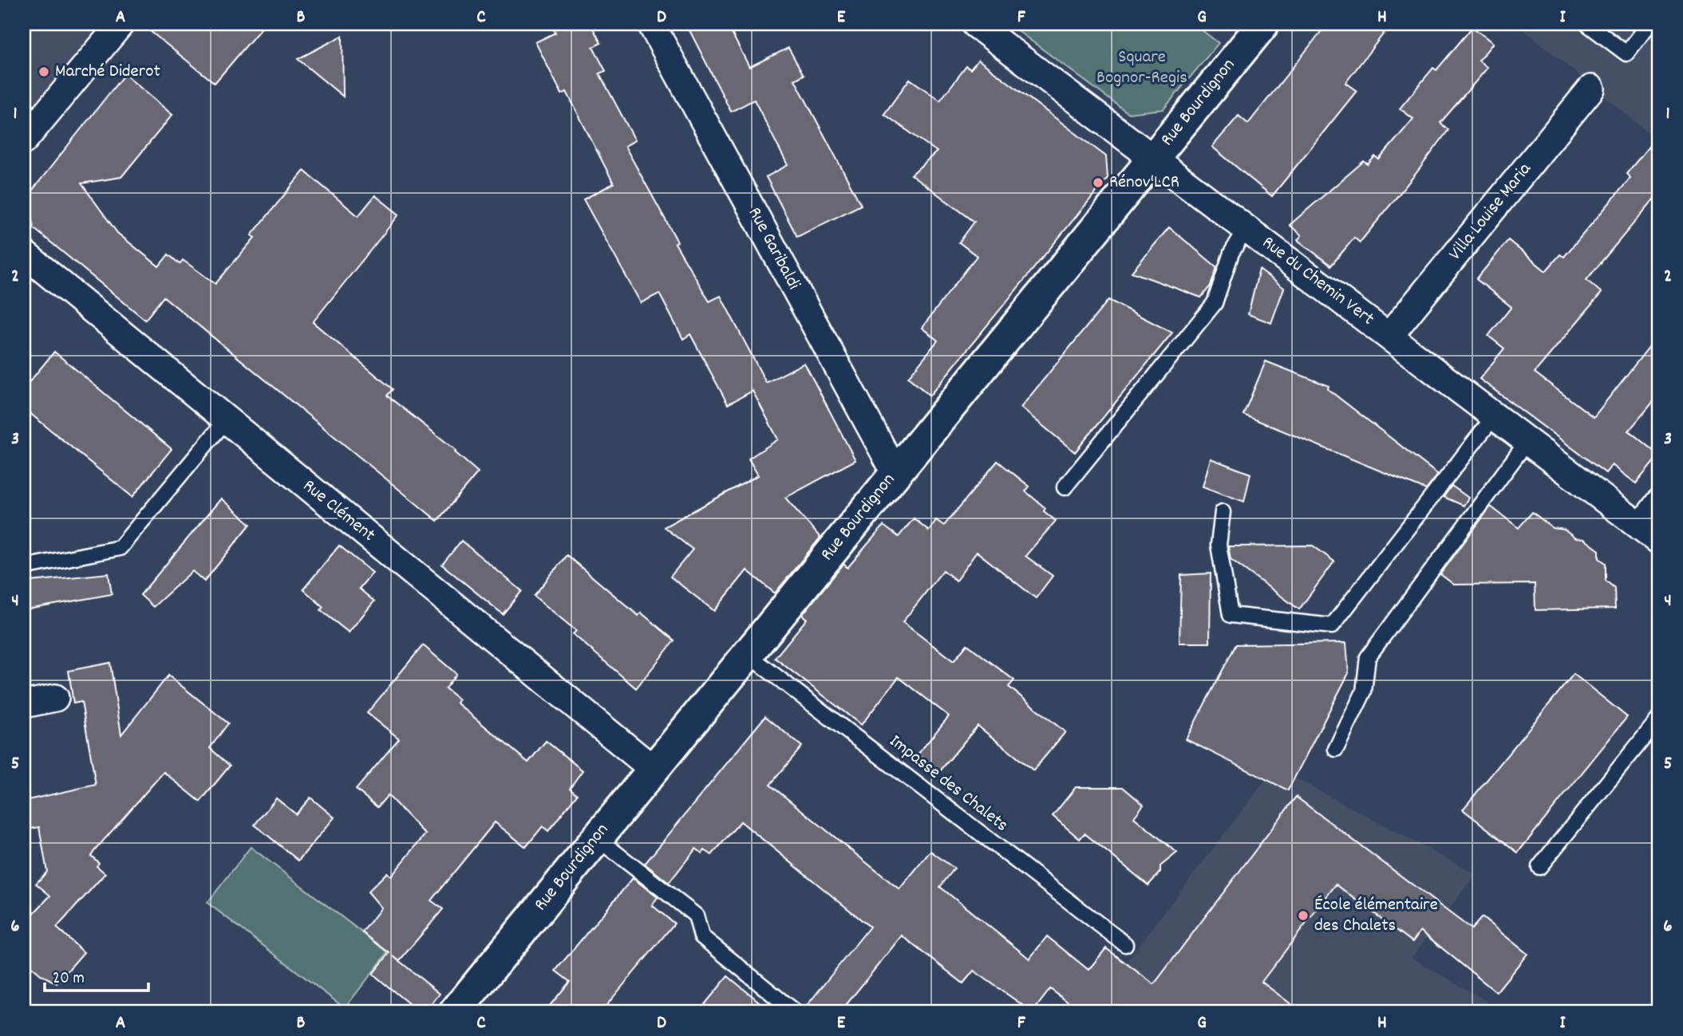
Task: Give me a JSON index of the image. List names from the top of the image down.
{
  "streets": {
    "street": [
      "Rue Bourdignon",
      "Villa Louise Maria",
      "Rue Garibaldi",
      "Rue du Chemin Vert",
      "Rue Clément"
    ],
    "lane": ["Impasse des Chalets"]
  },
  "crossings": [
    ["Rue Bourdignon", "Rue Garibaldi"],
    ["Rue Bourdignon", "Rue du Chemin Vert"],
    ["Rue Bourdignon", "Rue Clément"],
    ["Rue Bourdignon", "Impasse des Chalets"],
    ["Villa Louise Maria", "Rue du Chemin Vert"]
  ],
  "parks": ["Square Bognor-Regis"],
  "places": ["Marché Diderot", "Rénov'LCR", "École élémentaire des Chalets"],
  "scale_bar": "20 m",
  "grid": {
    "columns": [
      "A",
      "B",
      "C",
      "D",
      "E",
      "F",
      "G",
      "H",
      "I"
    ],
    "rows": [
      "1",
      "2",
      "3",
      "4",
      "5",
      "6"
    ]
  }
}
